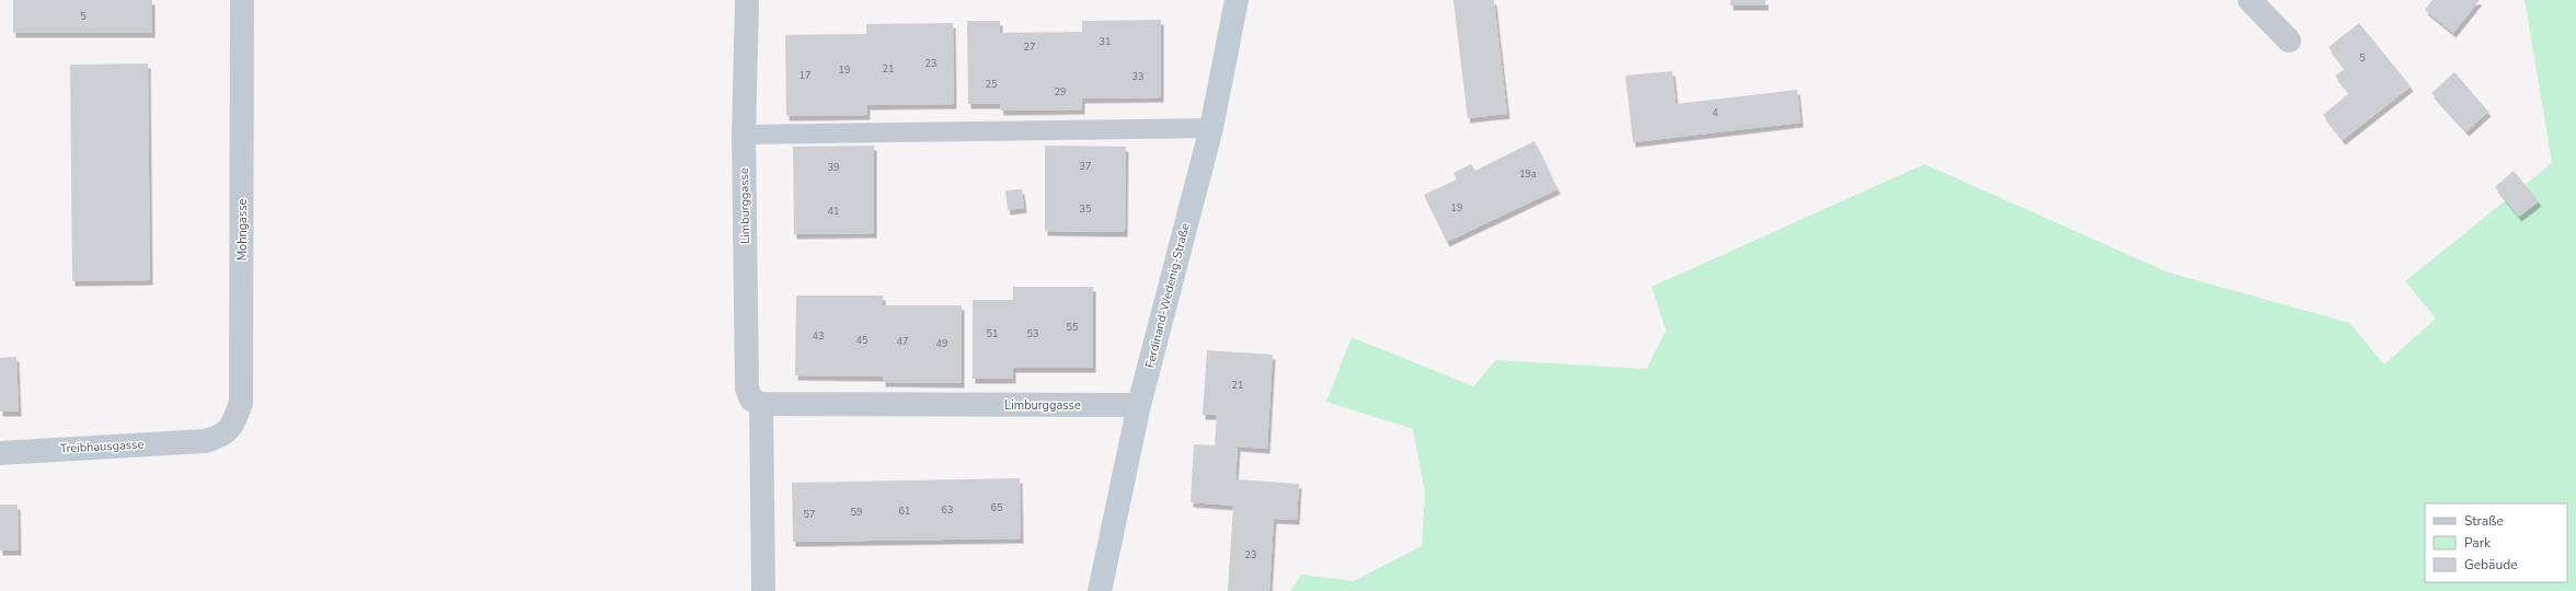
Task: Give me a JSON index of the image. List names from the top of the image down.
{
  "streets": {
    "street": [
      "Limburggasse",
      "Mohngasse",
      "Ferdinand-Wedenig-Straße",
      "Treibhausgasse"
    ]
  },
  "crossings": [
    ["Limburggasse", "Ferdinand-Wedenig-Straße"],
    ["Mohngasse", "Treibhausgasse"]
  ],
  "house_numbers": [
    "5",
    "31",
    "27",
    "5",
    "23",
    "21",
    "19",
    "17",
    "33",
    "25",
    "29",
    "4",
    "37",
    "39",
    "19a",
    "19",
    "35",
    "41",
    "55",
    "51",
    "53",
    "43",
    "45",
    "47",
    "49",
    "21",
    "65",
    "63",
    "61",
    "59",
    "57",
    "23"
  ],
  "legend": ["Straße", "Park", "Gebäude"]
}
